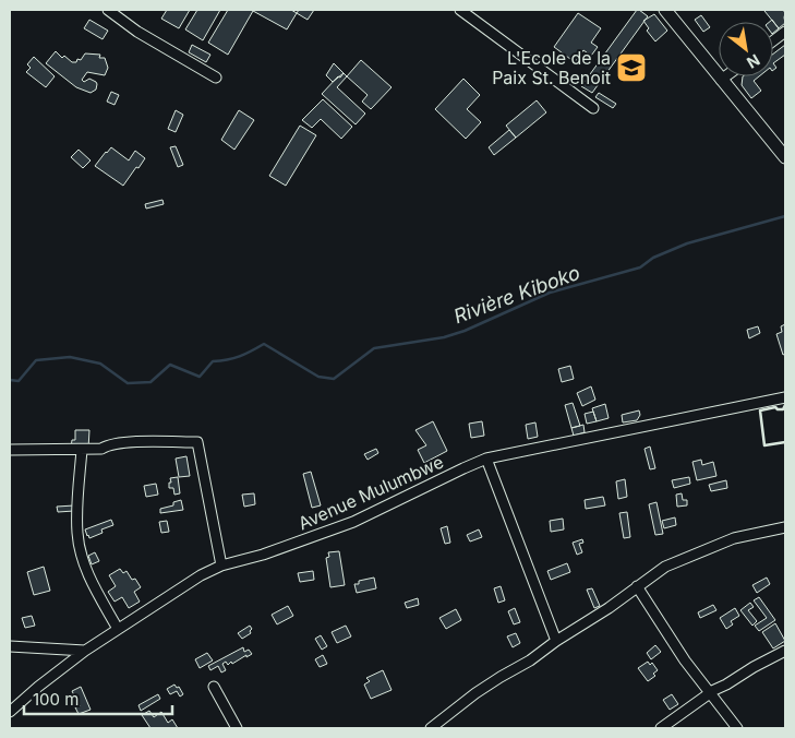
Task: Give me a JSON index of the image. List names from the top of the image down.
{
  "streets": {
    "street": ["Avenue Mulumbwe"]
  },
  "water": ["Rivière Kiboko"],
  "places": {
    "school or university": ["L'Ecole de la Paix St. Benoit"]
  },
  "scale_bar": "100 m",
  "north": "bottom right"
}
